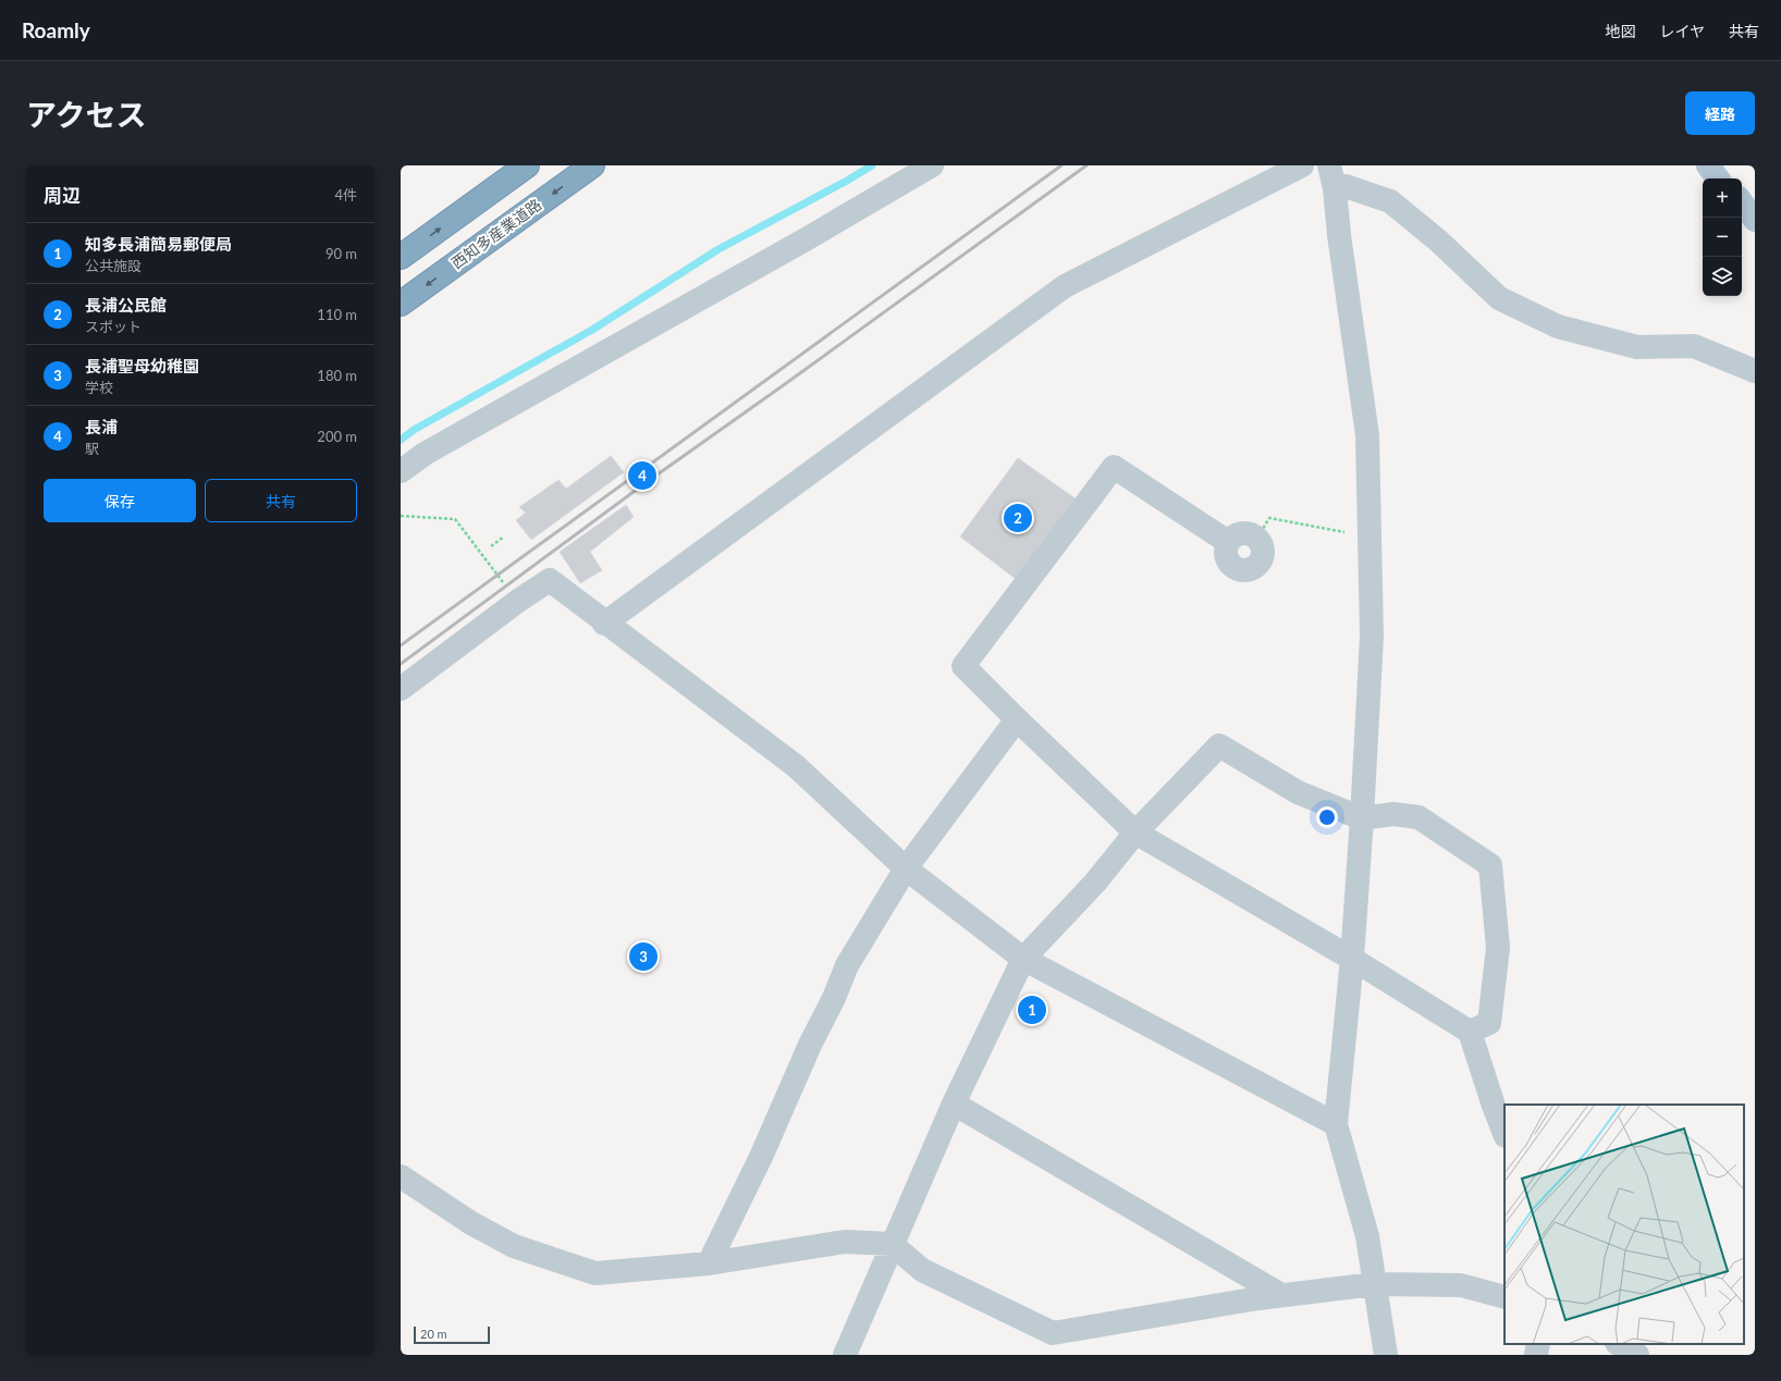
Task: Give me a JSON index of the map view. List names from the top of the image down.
{
  "streets": {
    "highway": ["西知多産業道路"]
  },
  "scale_bar": "20 m",
  "page": {
    "header": "Roamly",
    "nav": ["地図", "レイヤ", "共有"],
    "title": "アクセス",
    "buttons": [
      "経路",
      ["保存", "共有"]
    ],
    "heading": ["周辺", "4件"],
    "map_buttons": ["+", "−"],
    "list": [
      {
        "mark": "1",
        "name": "知多長浦簡易郵便局",
        "note": "公共施設",
        "value": "90 m"
      },
      {
        "mark": "2",
        "name": "長浦公民館",
        "note": "スポット",
        "value": "110 m"
      },
      {
        "mark": "3",
        "name": "長浦聖母幼稚園",
        "note": "学校",
        "value": "180 m"
      },
      {
        "mark": "4",
        "name": "長浦",
        "note": "駅",
        "value": "200 m"
      }
    ],
    "pins": [
      "4",
      "2",
      "3",
      "1"
    ],
    "scale": "20 m"
  }
}
